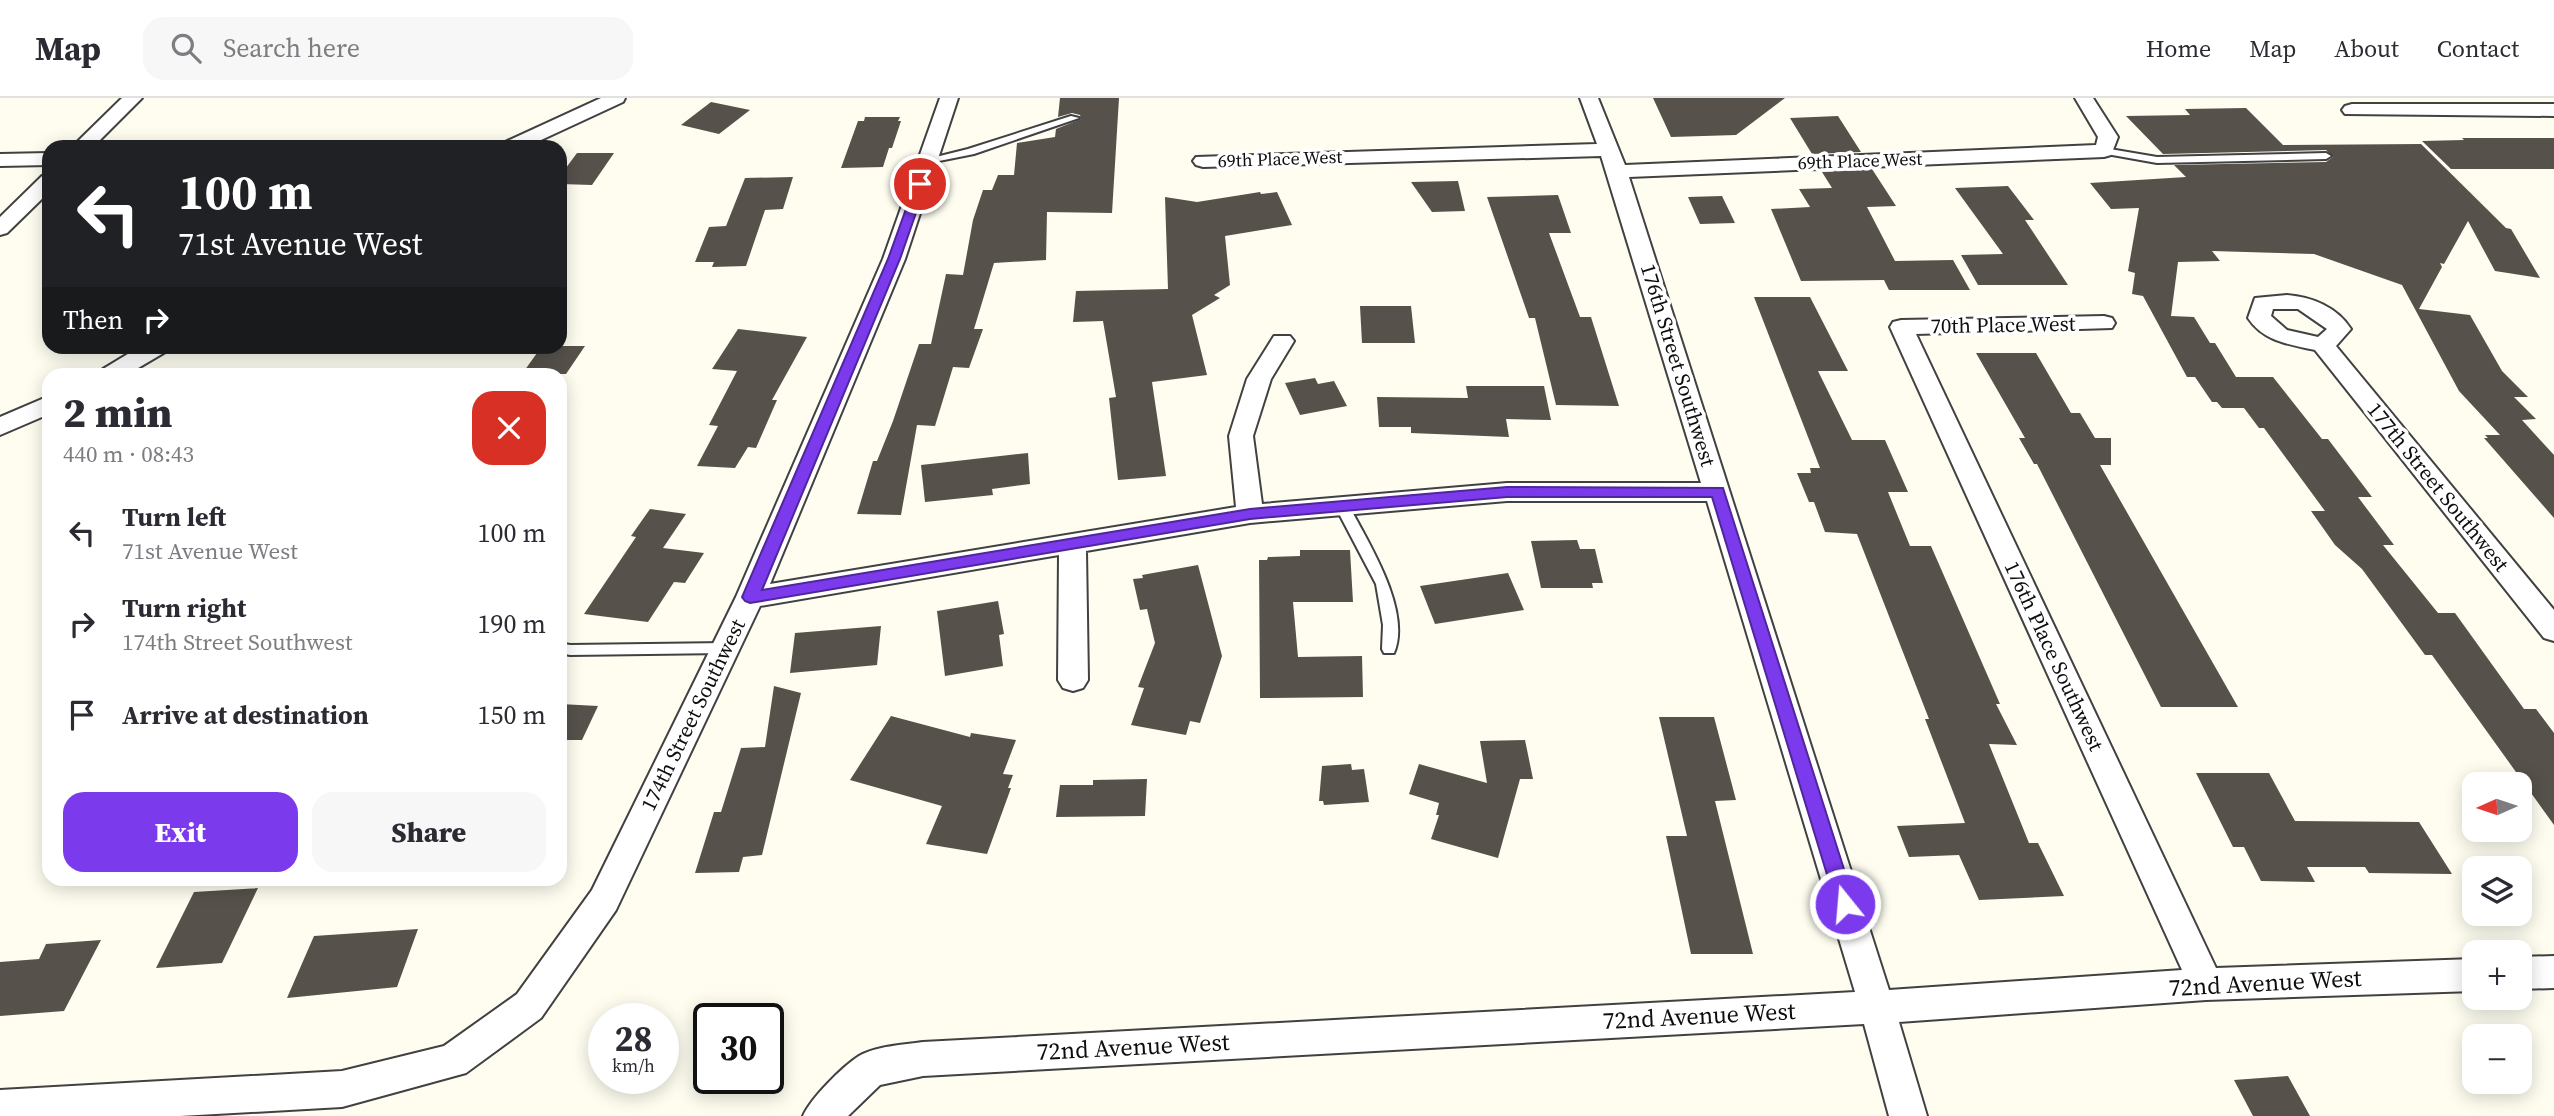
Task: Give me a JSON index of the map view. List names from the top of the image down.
{
  "streets": {
    "street": [
      "69th Place West",
      "70th Place West",
      "176th Street Southwest",
      "177th Street Southwest",
      "176th Place Southwest",
      "174th Street Southwest",
      "72nd Avenue West"
    ]
  },
  "crossings": [
    ["69th Place West", "176th Street Southwest"],
    ["70th Place West", "176th Place Southwest"],
    ["176th Street Southwest", "72nd Avenue West"],
    ["176th Place Southwest", "72nd Avenue West"]
  ],
  "north": "left",
  "page": {
    "header": "Map",
    "search": "Search here",
    "nav": [
      "Home",
      "Map",
      "About",
      "Contact"
    ],
    "turn": ["100 m", "71st Avenue West"],
    "then": "Then",
    "heading": ["2 min", "440 m · 08:43"],
    "list": [
      {
        "name": "Turn left",
        "note": "71st Avenue West",
        "value": "100 m"
      },
      {
        "name": "Turn right",
        "note": "174th Street Southwest",
        "value": "190 m"
      },
      {
        "name": "Arrive at destination",
        "value": "150 m"
      }
    ],
    "map_buttons": ["+", "−"],
    "buttons": ["Exit", "Share"],
    "speed": "28 km/h",
    "limit": "30"
  }
}
